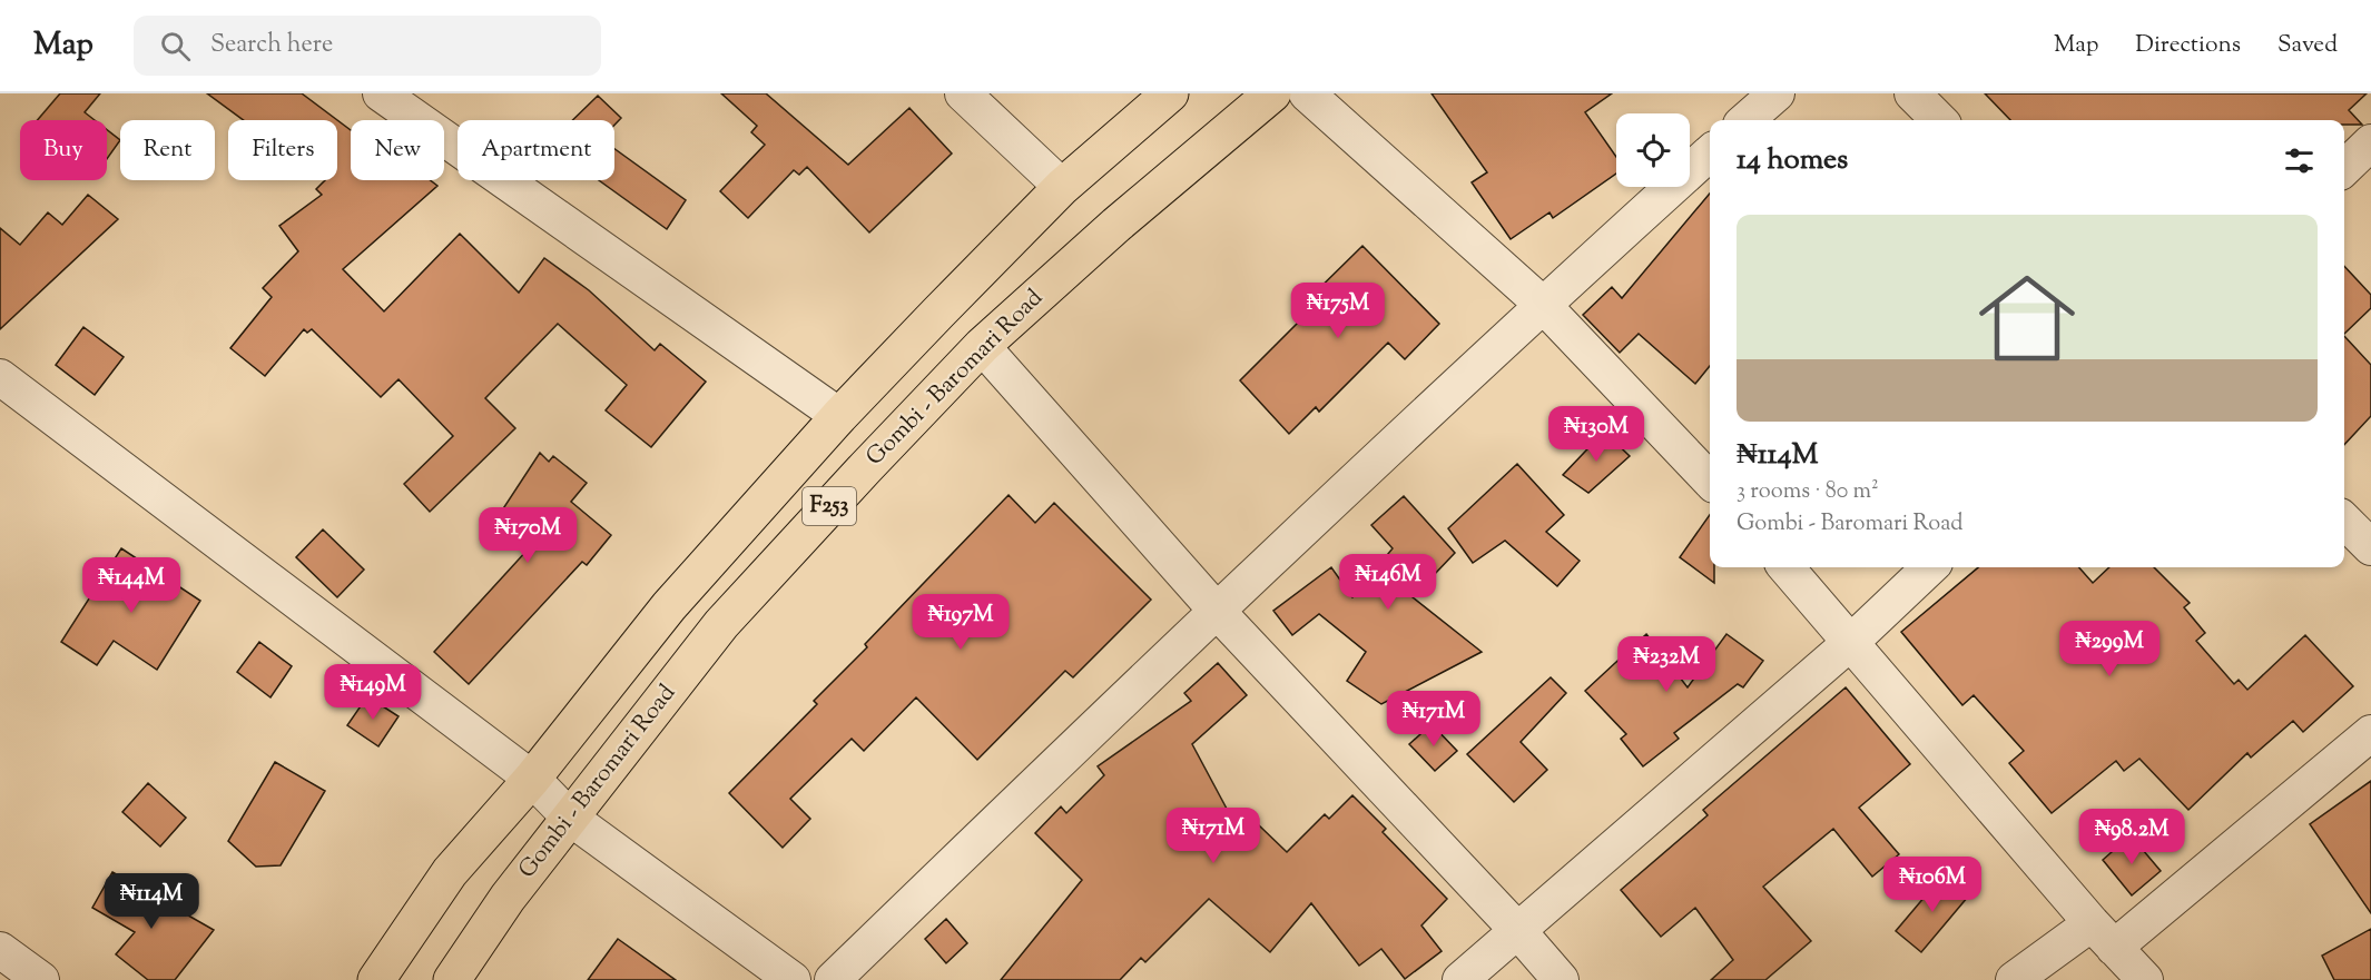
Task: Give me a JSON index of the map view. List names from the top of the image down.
{
  "streets": {
    "main road": ["Gombi - Baromari Road", "F253"]
  },
  "page": {
    "header": "Map",
    "search": "Search here",
    "nav": ["Map", "Directions", "Saved"],
    "chip": [
      "Buy",
      "Rent",
      "Filters",
      "New",
      "Apartment"
    ],
    "heading": "14 homes",
    "list": [
      {
        "name": "₦114M",
        "note": "3 rooms · 80 m² · Gombi - Baromari Road"
      }
    ],
    "price": [
      "₦175M",
      "₦130M",
      "₦170M",
      "₦146M",
      "₦144M",
      "₦197M",
      "₦299M",
      "₦232M",
      "₦149M",
      "₦171M",
      "₦171M",
      "₦98.2M",
      "₦106M",
      "₦114M"
    ]
  }
}
